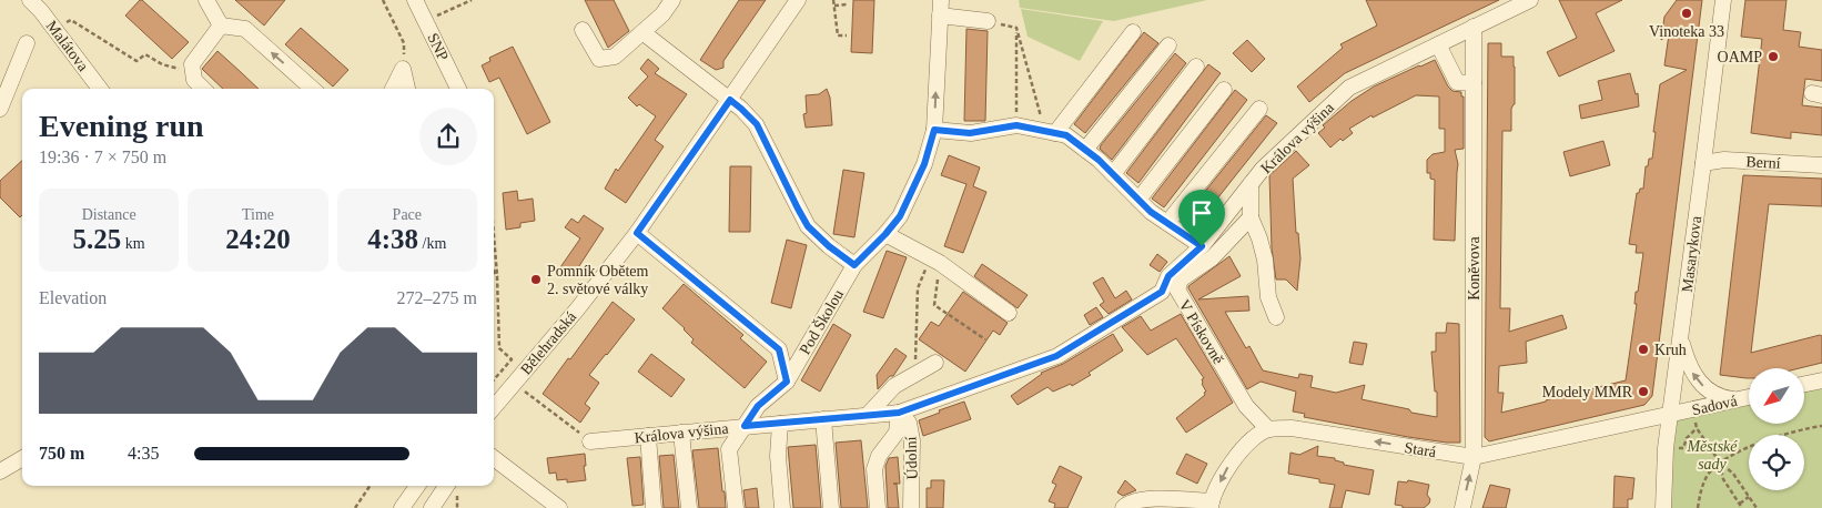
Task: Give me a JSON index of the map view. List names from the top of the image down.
{
  "streets": {
    "street": [
      "Malátova",
      "SNP",
      "Králova výšina",
      "Berní",
      "Masarykova",
      "Koněvova",
      "Pod Školou",
      "V Pískovně",
      "Bělehradská",
      "Sadová",
      "Stará",
      "Údolní"
    ]
  },
  "crossings": [
    ["Králova výšina", "Koněvova"],
    ["Králova výšina", "Pod Školou"],
    ["Králova výšina", "Údolní"],
    ["Berní", "Masarykova"],
    ["Masarykova", "Sadová"],
    ["Masarykova", "Stará"],
    ["Koněvova", "Stará"],
    ["V Pískovně", "Stará"],
    ["Sadová", "Stará"]
  ],
  "one_way": ["Stará"],
  "parks": ["Městské sady"],
  "places": [
    "Vinoteka 33",
    "OAMP",
    "Pomník Obětem 2. světové války",
    "Kruh",
    "Modely MMR"
  ],
  "north": "bottom left",
  "page": {
    "heading": ["Evening run", "19:36 · 7 × 750 m"],
    "stats": [
      ["Distance", "5.25 km"],
      ["Time", "24:20"],
      ["Pace", "4:38 /km"]
    ],
    "chart": ["Elevation", "272–275 m"],
    "list": [
      {
        "name": "750 m",
        "note": "4:35"
      }
    ]
  }
}
